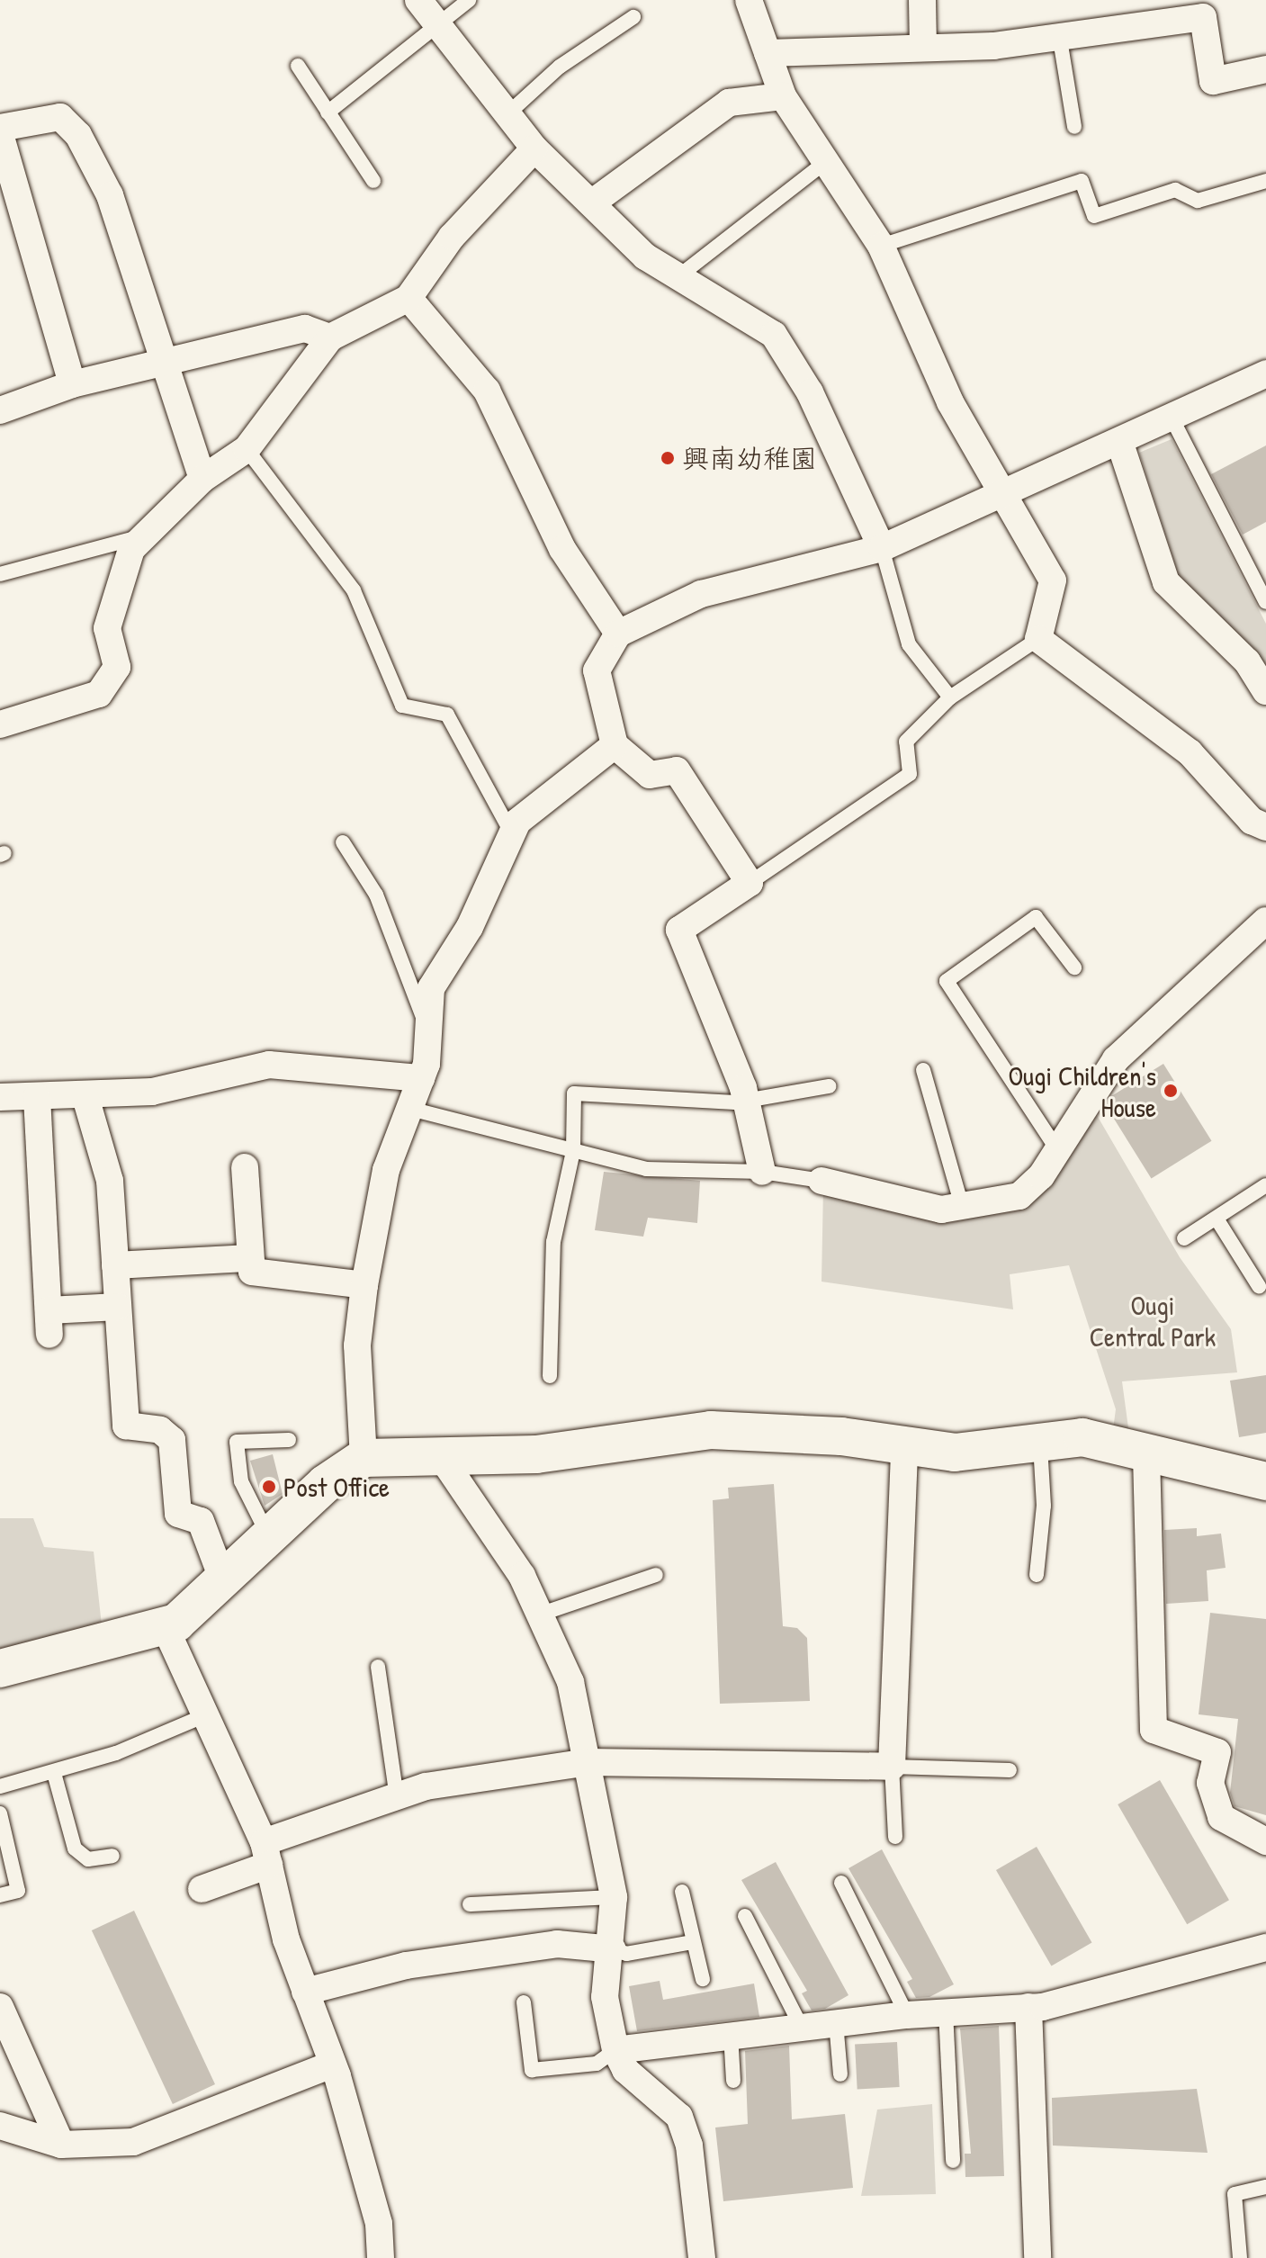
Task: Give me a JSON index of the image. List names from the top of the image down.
{
  "parks": ["Ougi Central Park"],
  "places": ["興南幼稚園", "Ougi Children's House", "Post Office"]
}
